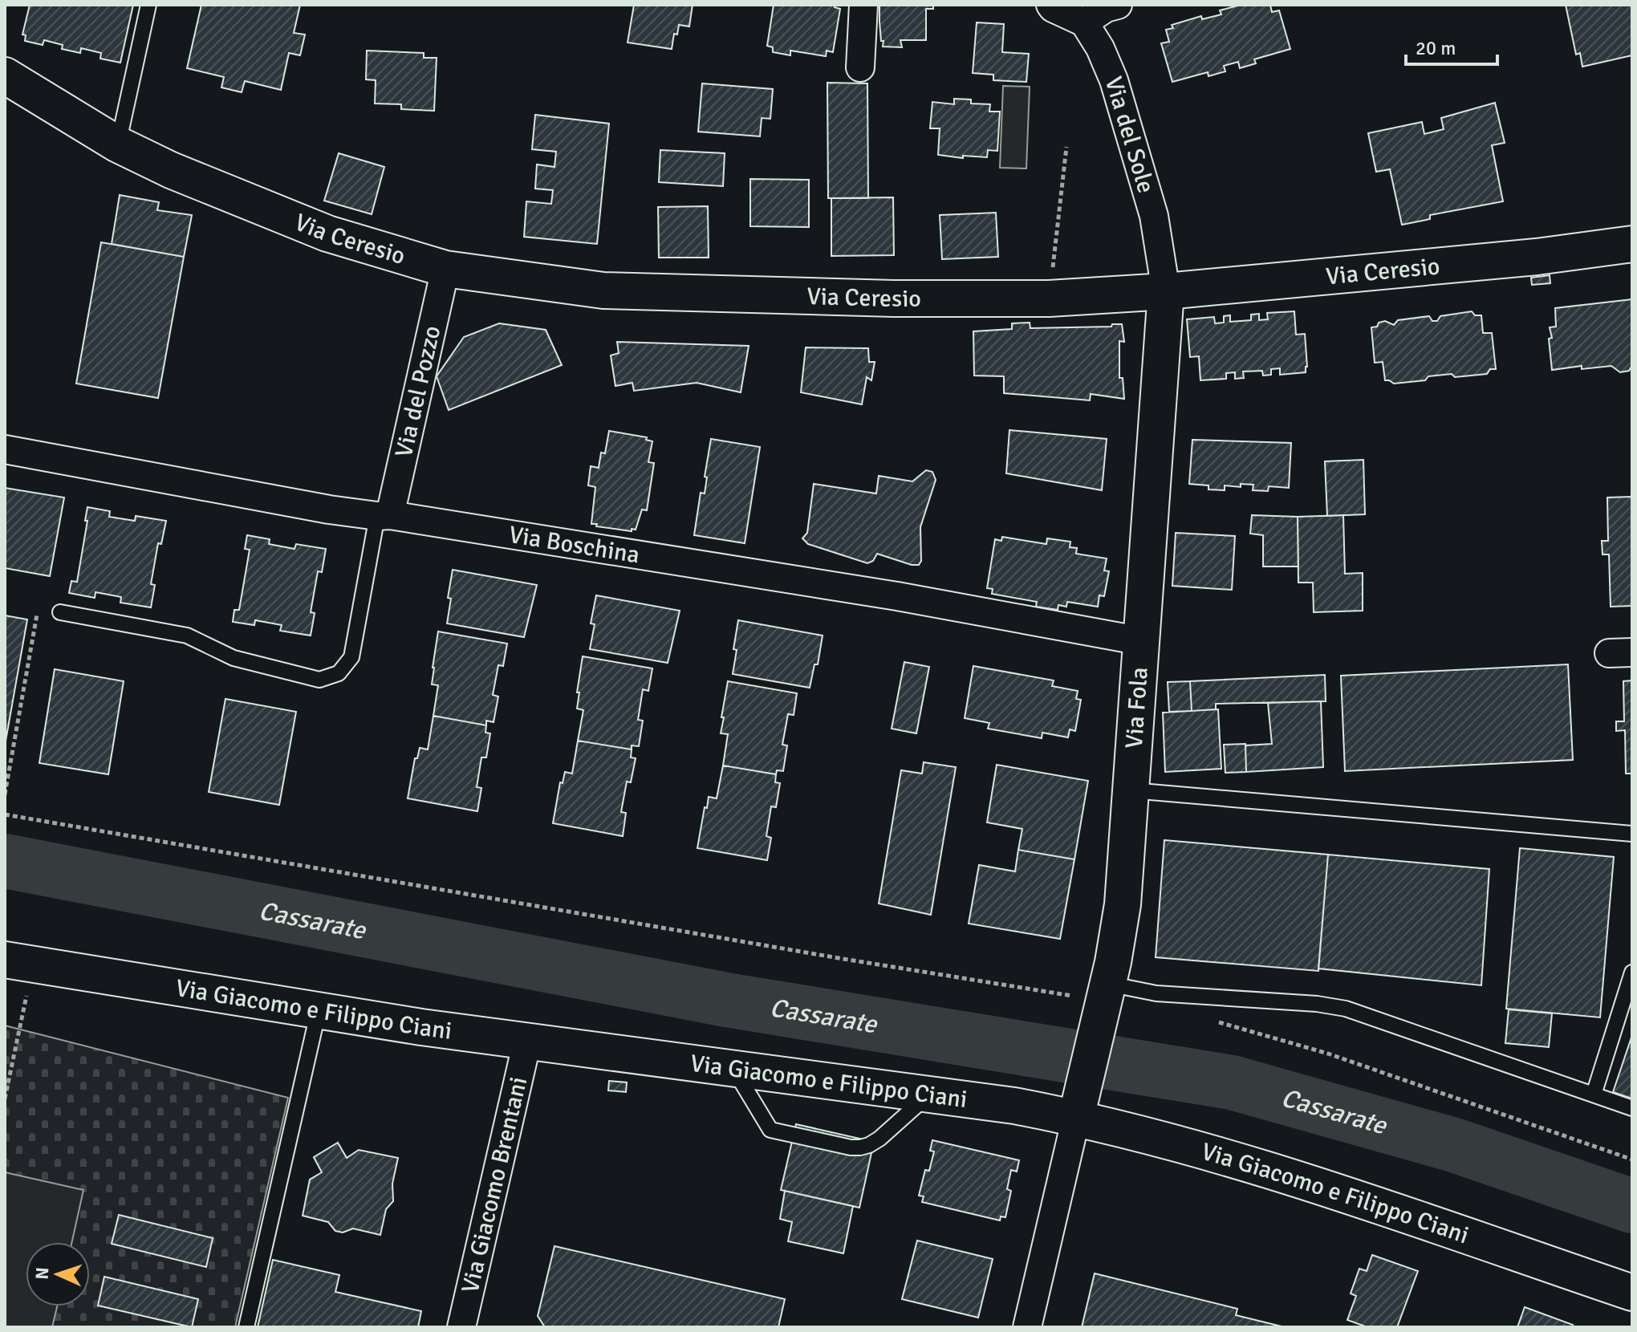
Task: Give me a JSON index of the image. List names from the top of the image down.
{
  "streets": {
    "main road": ["Via Ceresio", "Via Fola", "Via Giacomo e Filippo Ciani"],
    "street": [
      "Via del Sole",
      "Via del Pozzo",
      "Via Boschina",
      "Via Giacomo Brentani"
    ]
  },
  "crossings": [
    ["Via del Sole", "Via Ceresio"],
    ["Via del Sole", "Via Fola"],
    ["Via Ceresio", "Via del Pozzo"],
    ["Via Ceresio", "Via Fola"],
    ["Via del Pozzo", "Via Boschina"],
    ["Via Boschina", "Via Fola"],
    ["Via Fola", "Via Giacomo e Filippo Ciani"],
    ["Via Giacomo e Filippo Ciani", "Via Giacomo Brentani"]
  ],
  "water": ["Cassarate"],
  "scale_bar": "20 m",
  "north": "left"
}
